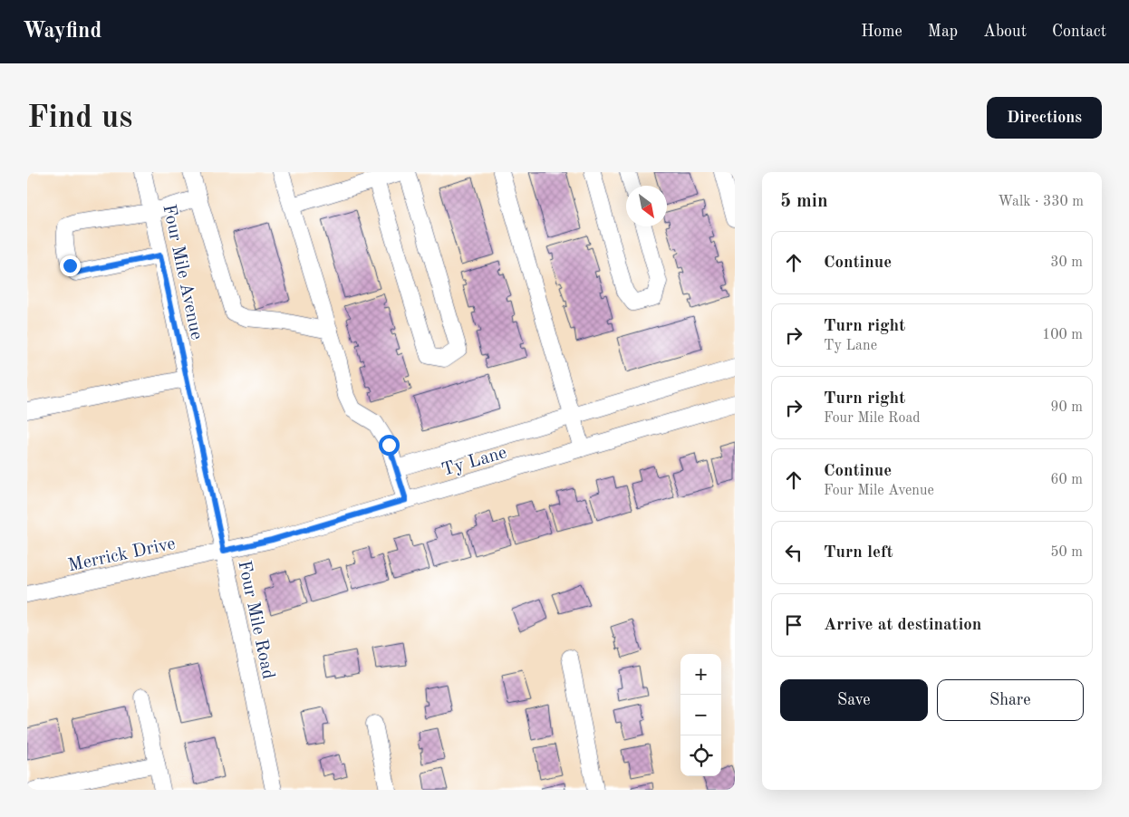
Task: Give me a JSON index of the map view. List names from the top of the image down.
{
  "streets": {
    "street": [
      "Four Mile Avenue",
      "Ty Lane",
      "Merrick Drive",
      "Four Mile Road"
    ]
  },
  "crossings": [
    ["Four Mile Avenue", "Four Mile Road"],
    ["Ty Lane", "Merrick Drive"],
    ["Ty Lane", "Four Mile Road"],
    ["Merrick Drive", "Four Mile Road"]
  ],
  "north": "bottom right",
  "page": {
    "header": "Wayfind",
    "nav": [
      "Home",
      "Map",
      "About",
      "Contact"
    ],
    "buttons": [
      "Directions",
      ["Save", "Share"]
    ],
    "title": "Find us",
    "heading": ["5 min", "Walk · 330 m"],
    "list": [
      ["Continue", "30 m"],
      ["Turn right", "Ty Lane", "100 m"],
      ["Turn right", "Four Mile Road", "90 m"],
      ["Continue", "Four Mile Avenue", "60 m"],
      ["Turn left", "50 m"],
      "Arrive at destination"
    ],
    "map_buttons": ["+", "−"]
  }
}
